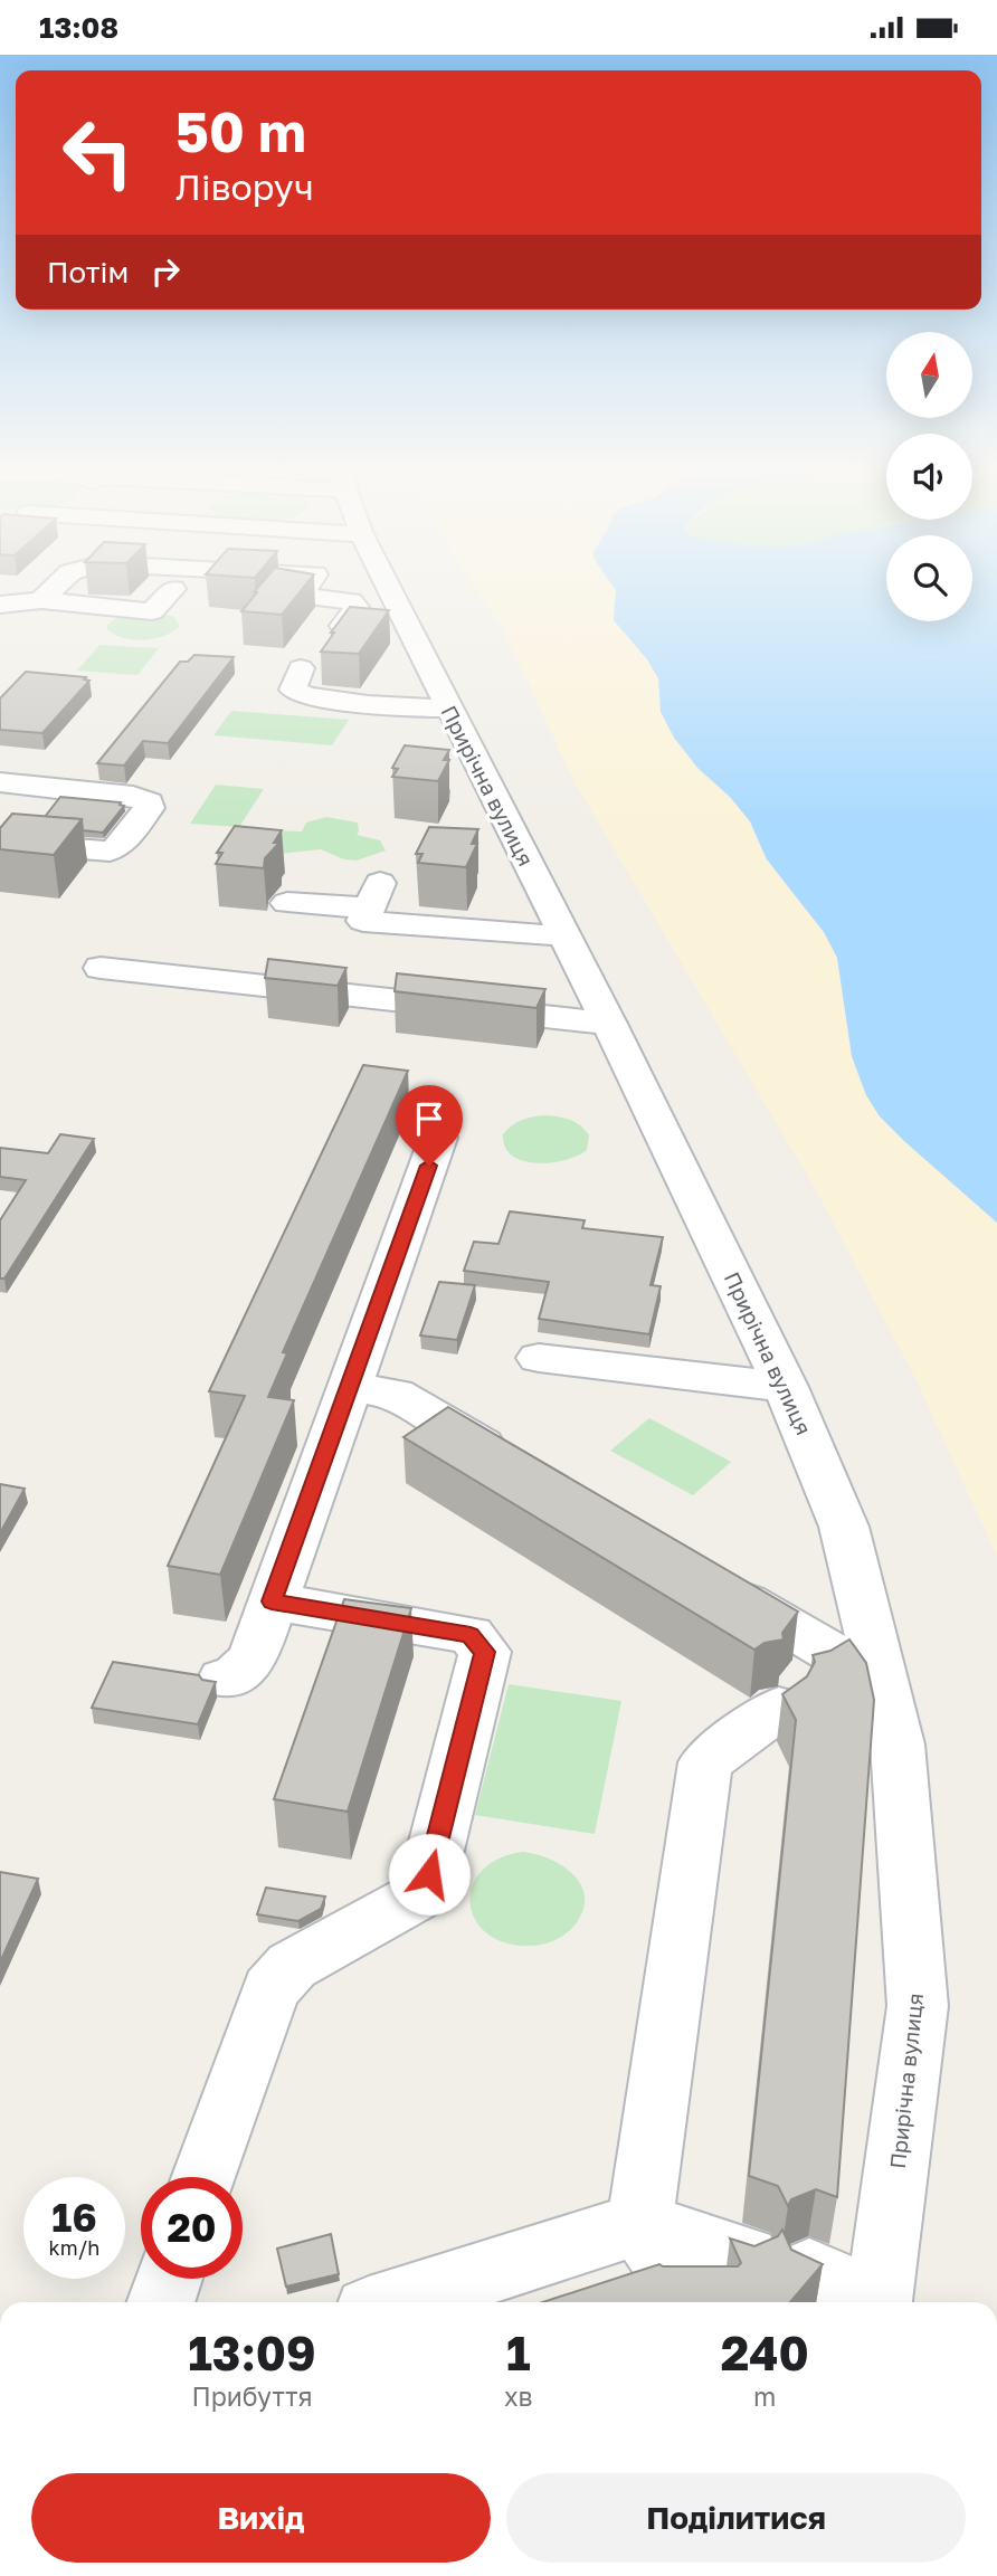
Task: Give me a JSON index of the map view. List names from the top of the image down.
{
  "streets": {
    "street": ["Прирічна вулиця"]
  },
  "north": "top",
  "page": {
    "status": "13:08",
    "turn": ["50 m", "Ліворуч"],
    "then": "Потім",
    "speed": "16 km/h",
    "limit": "20",
    "eta": [
      "13:09",
      "Прибуття",
      "1",
      "хв",
      "240",
      "m"
    ],
    "buttons": ["Вихід", "Поділитися"]
  }
}
